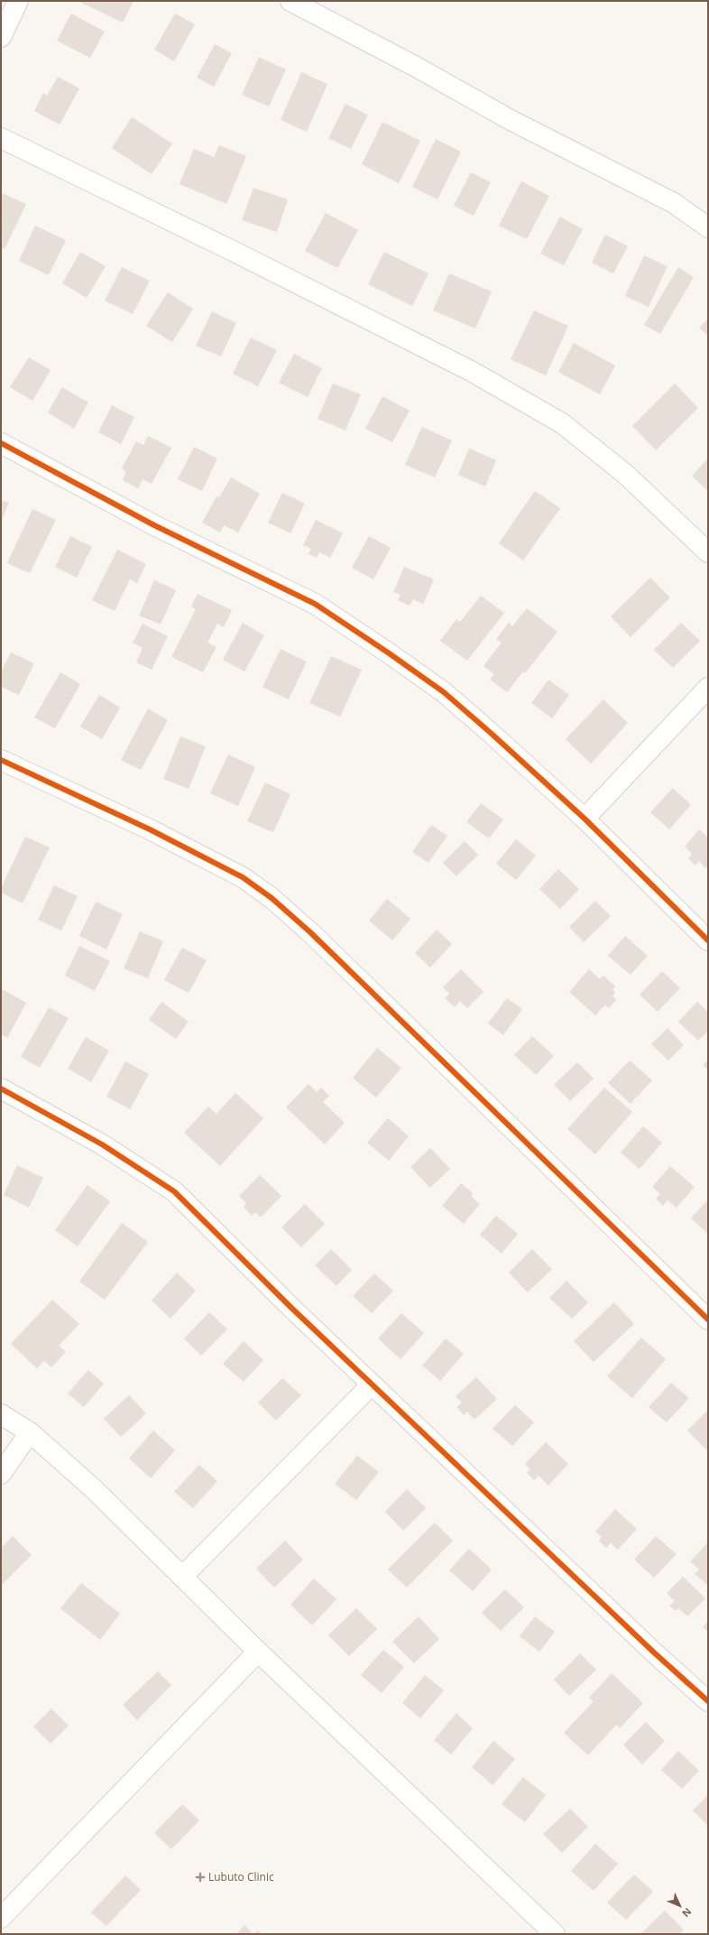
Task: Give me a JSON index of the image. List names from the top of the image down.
{
  "places": {
    "health": ["Lubuto Clinic"]
  },
  "north": "bottom right"
}
